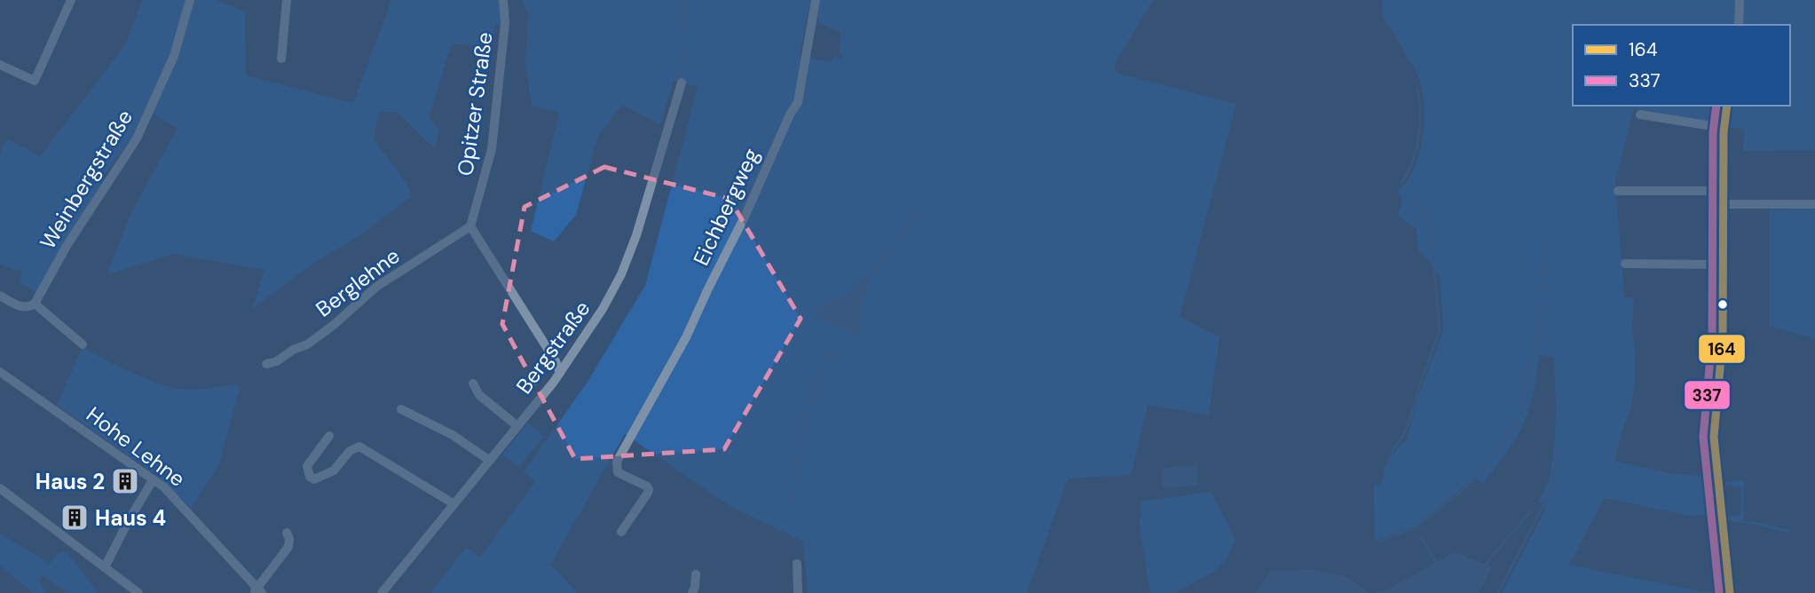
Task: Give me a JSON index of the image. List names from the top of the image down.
{
  "streets": {
    "street": [
      "Opitzer Straße",
      "Weinbergstraße",
      "Eichbergweg",
      "Berglehne",
      "Bergstraße",
      "Hohe Lehne"
    ]
  },
  "crossings": [
    ["Opitzer Straße", "Berglehne"]
  ],
  "places": {
    "building": ["Haus 2", "Haus 4"]
  },
  "lines": ["transit line 164", "transit line 337"],
  "legend": ["164", "337"]
}
